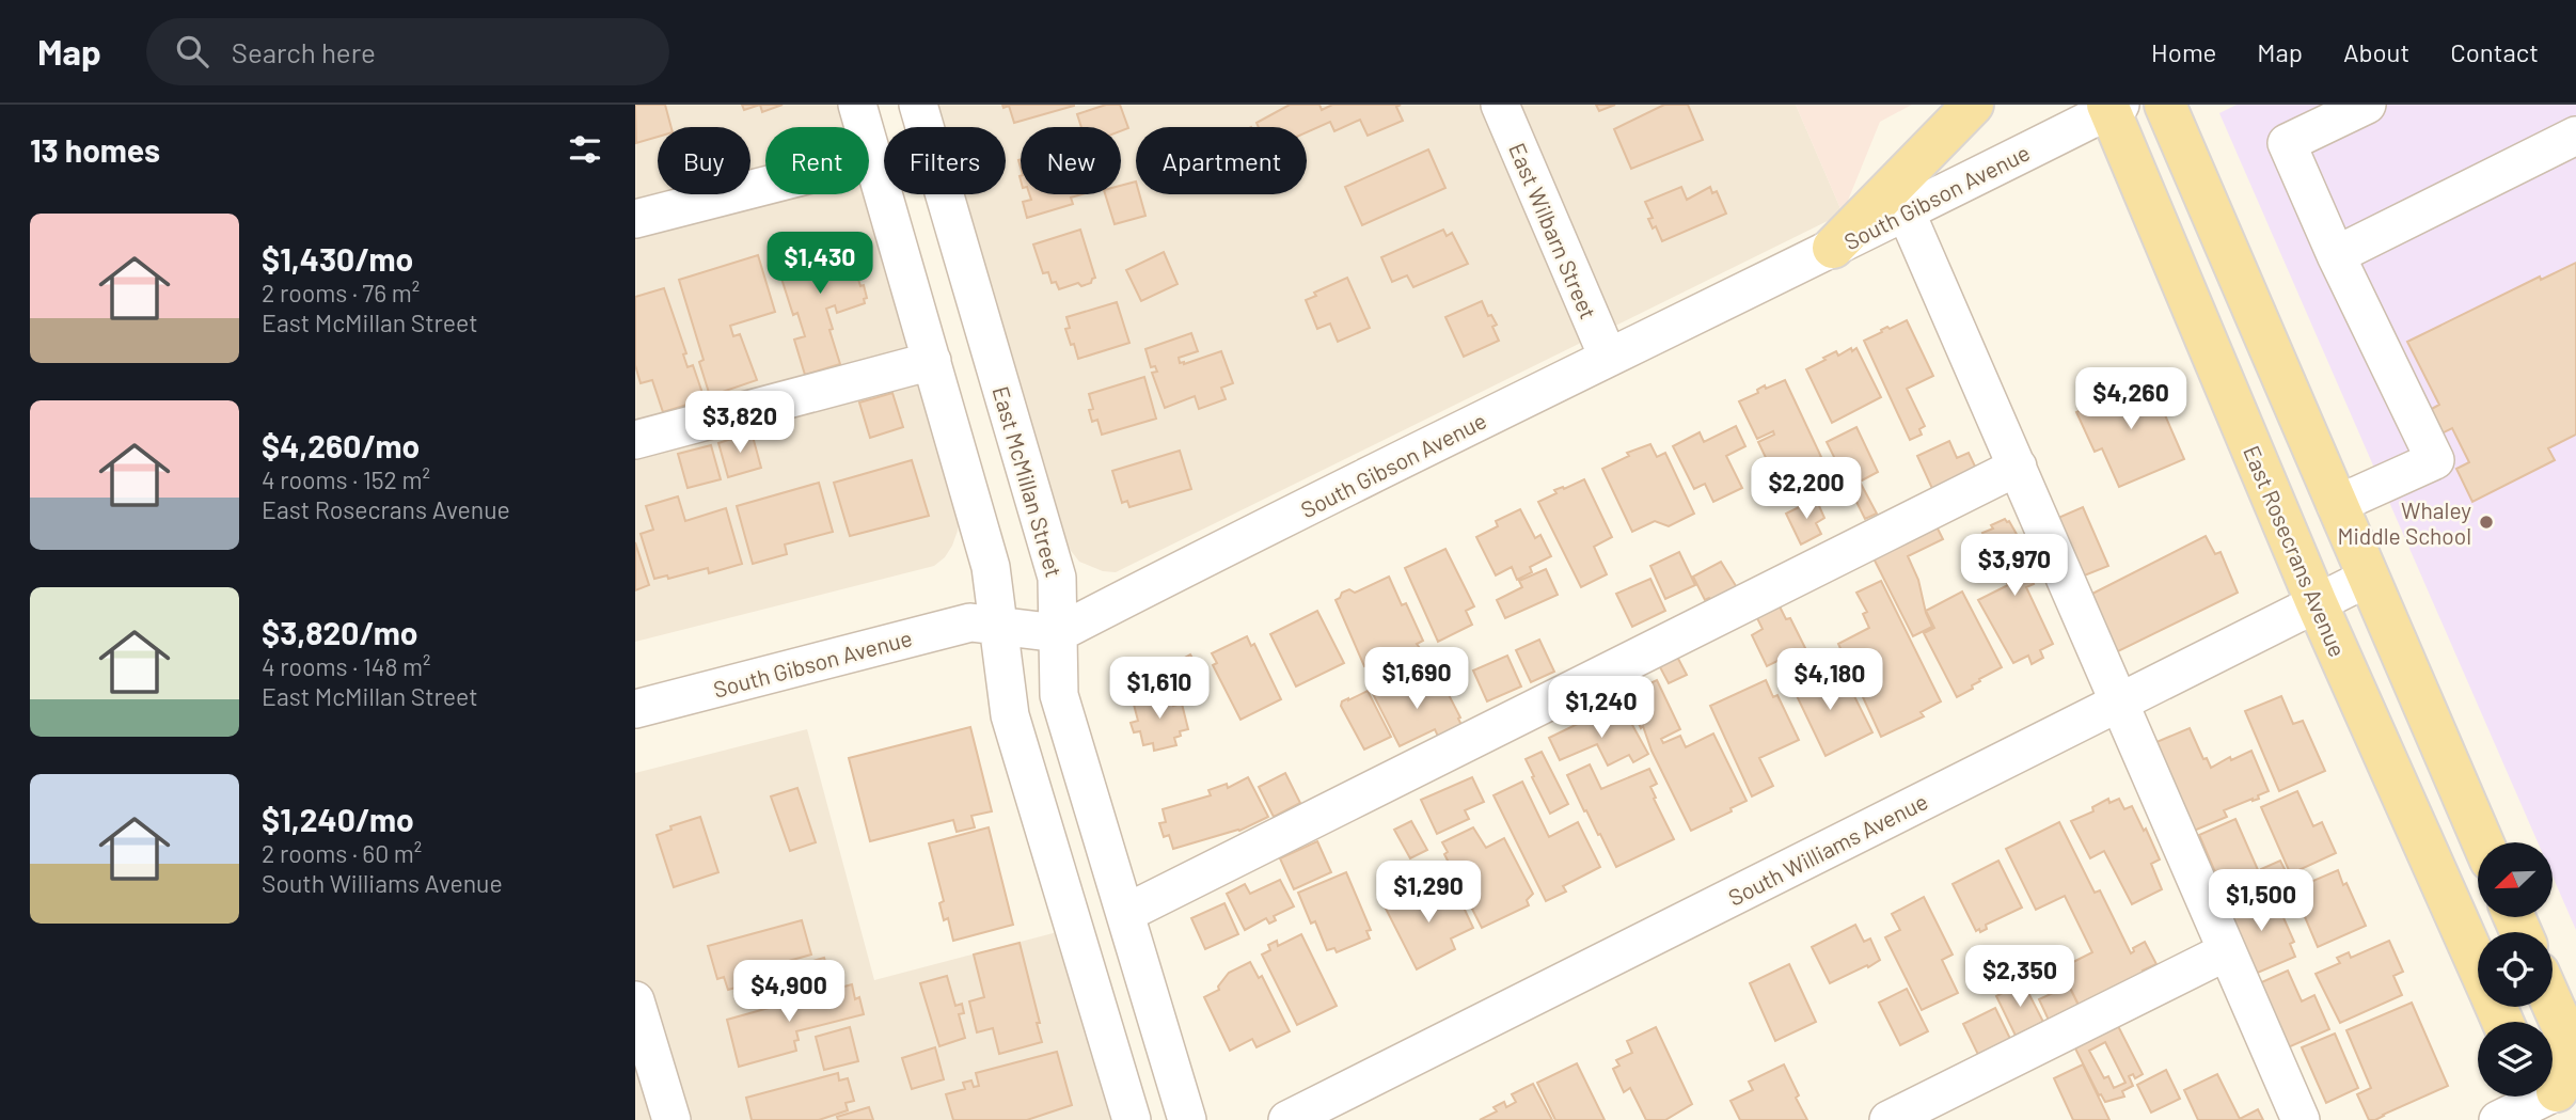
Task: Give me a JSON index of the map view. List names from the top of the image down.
{
  "streets": {
    "main road": ["East Rosecrans Avenue"],
    "street": [
      "South Gibson Avenue",
      "East Wilbarn Street",
      "East McMillan Street",
      "South Williams Avenue"
    ]
  },
  "crossings": [
    ["South Gibson Avenue", "East Wilbarn Street"],
    ["South Gibson Avenue", "East McMillan Street"],
    ["South Gibson Avenue", "East Rosecrans Avenue"],
    ["East Rosecrans Avenue", "South Williams Avenue"]
  ],
  "places": ["Whaley Middle School"],
  "north": "bottom left",
  "page": {
    "header": "Map",
    "search": "Search here",
    "nav": [
      "Home",
      "Map",
      "About",
      "Contact"
    ],
    "heading": "13 homes",
    "chip": [
      "Buy",
      "Rent",
      "Filters",
      "New",
      "Apartment"
    ],
    "list": [
      {
        "name": "$1,430/mo",
        "note": "2 rooms · 76 m² · East McMillan Street"
      },
      {
        "name": "$4,260/mo",
        "note": "4 rooms · 152 m² · East Rosecrans Avenue"
      },
      {
        "name": "$3,820/mo",
        "note": "4 rooms · 148 m² · East McMillan Street"
      },
      {
        "name": "$1,240/mo",
        "note": "2 rooms · 60 m² · South Williams Avenue"
      }
    ],
    "price": [
      "$1,430",
      "$4,260",
      "$3,820",
      "$2,200",
      "$3,970",
      "$1,690",
      "$4,180",
      "$1,610",
      "$1,240",
      "$1,290",
      "$1,500",
      "$2,350",
      "$4,900"
    ]
  }
}
